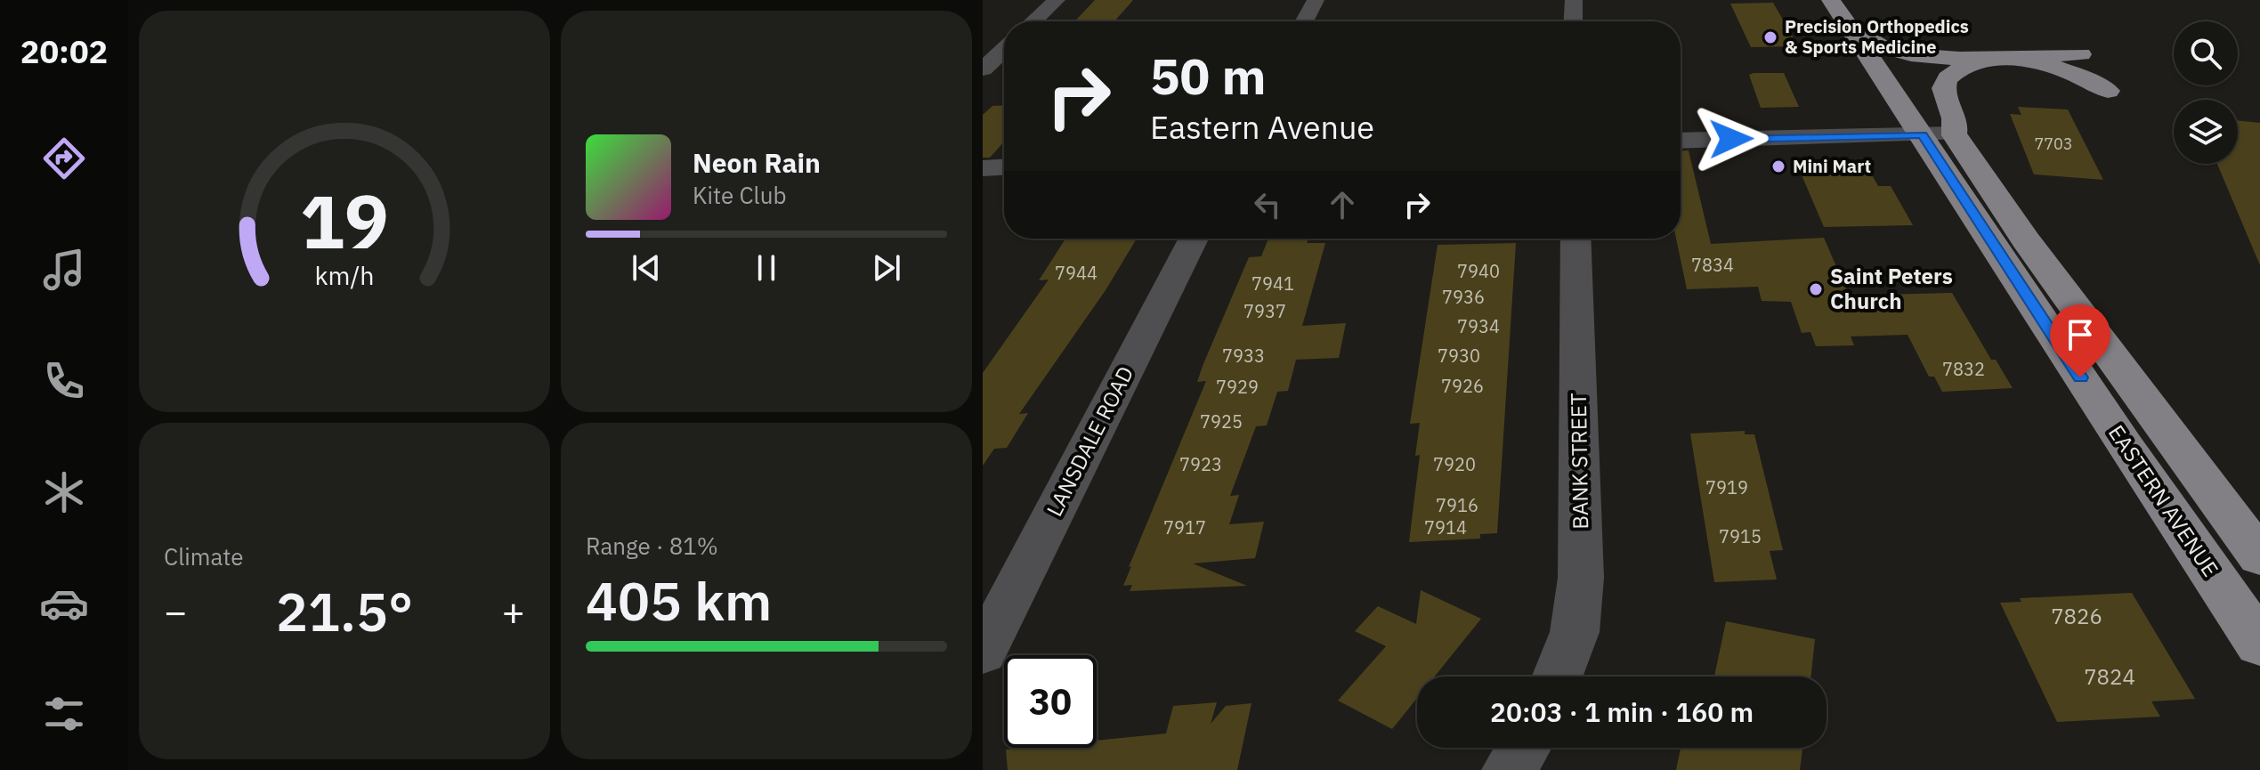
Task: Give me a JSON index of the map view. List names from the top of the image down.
{
  "streets": {
    "main road": ["EASTERN AVENUE"],
    "street": ["LANSDALE ROAD", "BANK STREET"]
  },
  "places": ["Precision Orthopedics & Sports Medicine", "Mini Mart", "Saint Peters Church"],
  "house_numbers": [
    "7703",
    "7834",
    "7940",
    "7944",
    "7941",
    "7936",
    "7937",
    "7934",
    "7933",
    "7930",
    "7832",
    "7926",
    "7929",
    "7925",
    "7923",
    "7920",
    "7919",
    "7916",
    "7917",
    "7914",
    "7915",
    "7826",
    "7824"
  ],
  "page": {
    "tabs": "20:02",
    "turn": ["50 m", "Eastern Avenue"],
    "song": ["Neon Rain", "Kite Club"],
    "tile": [
      "Climate",
      ["Range · 81%", "405 km"]
    ],
    "heat": ["−", "21.5°", "+"],
    "limit": "30",
    "trip": "20:03 · 1 min · 160 m",
    "gauge": ["19", "km/h"]
  }
}
